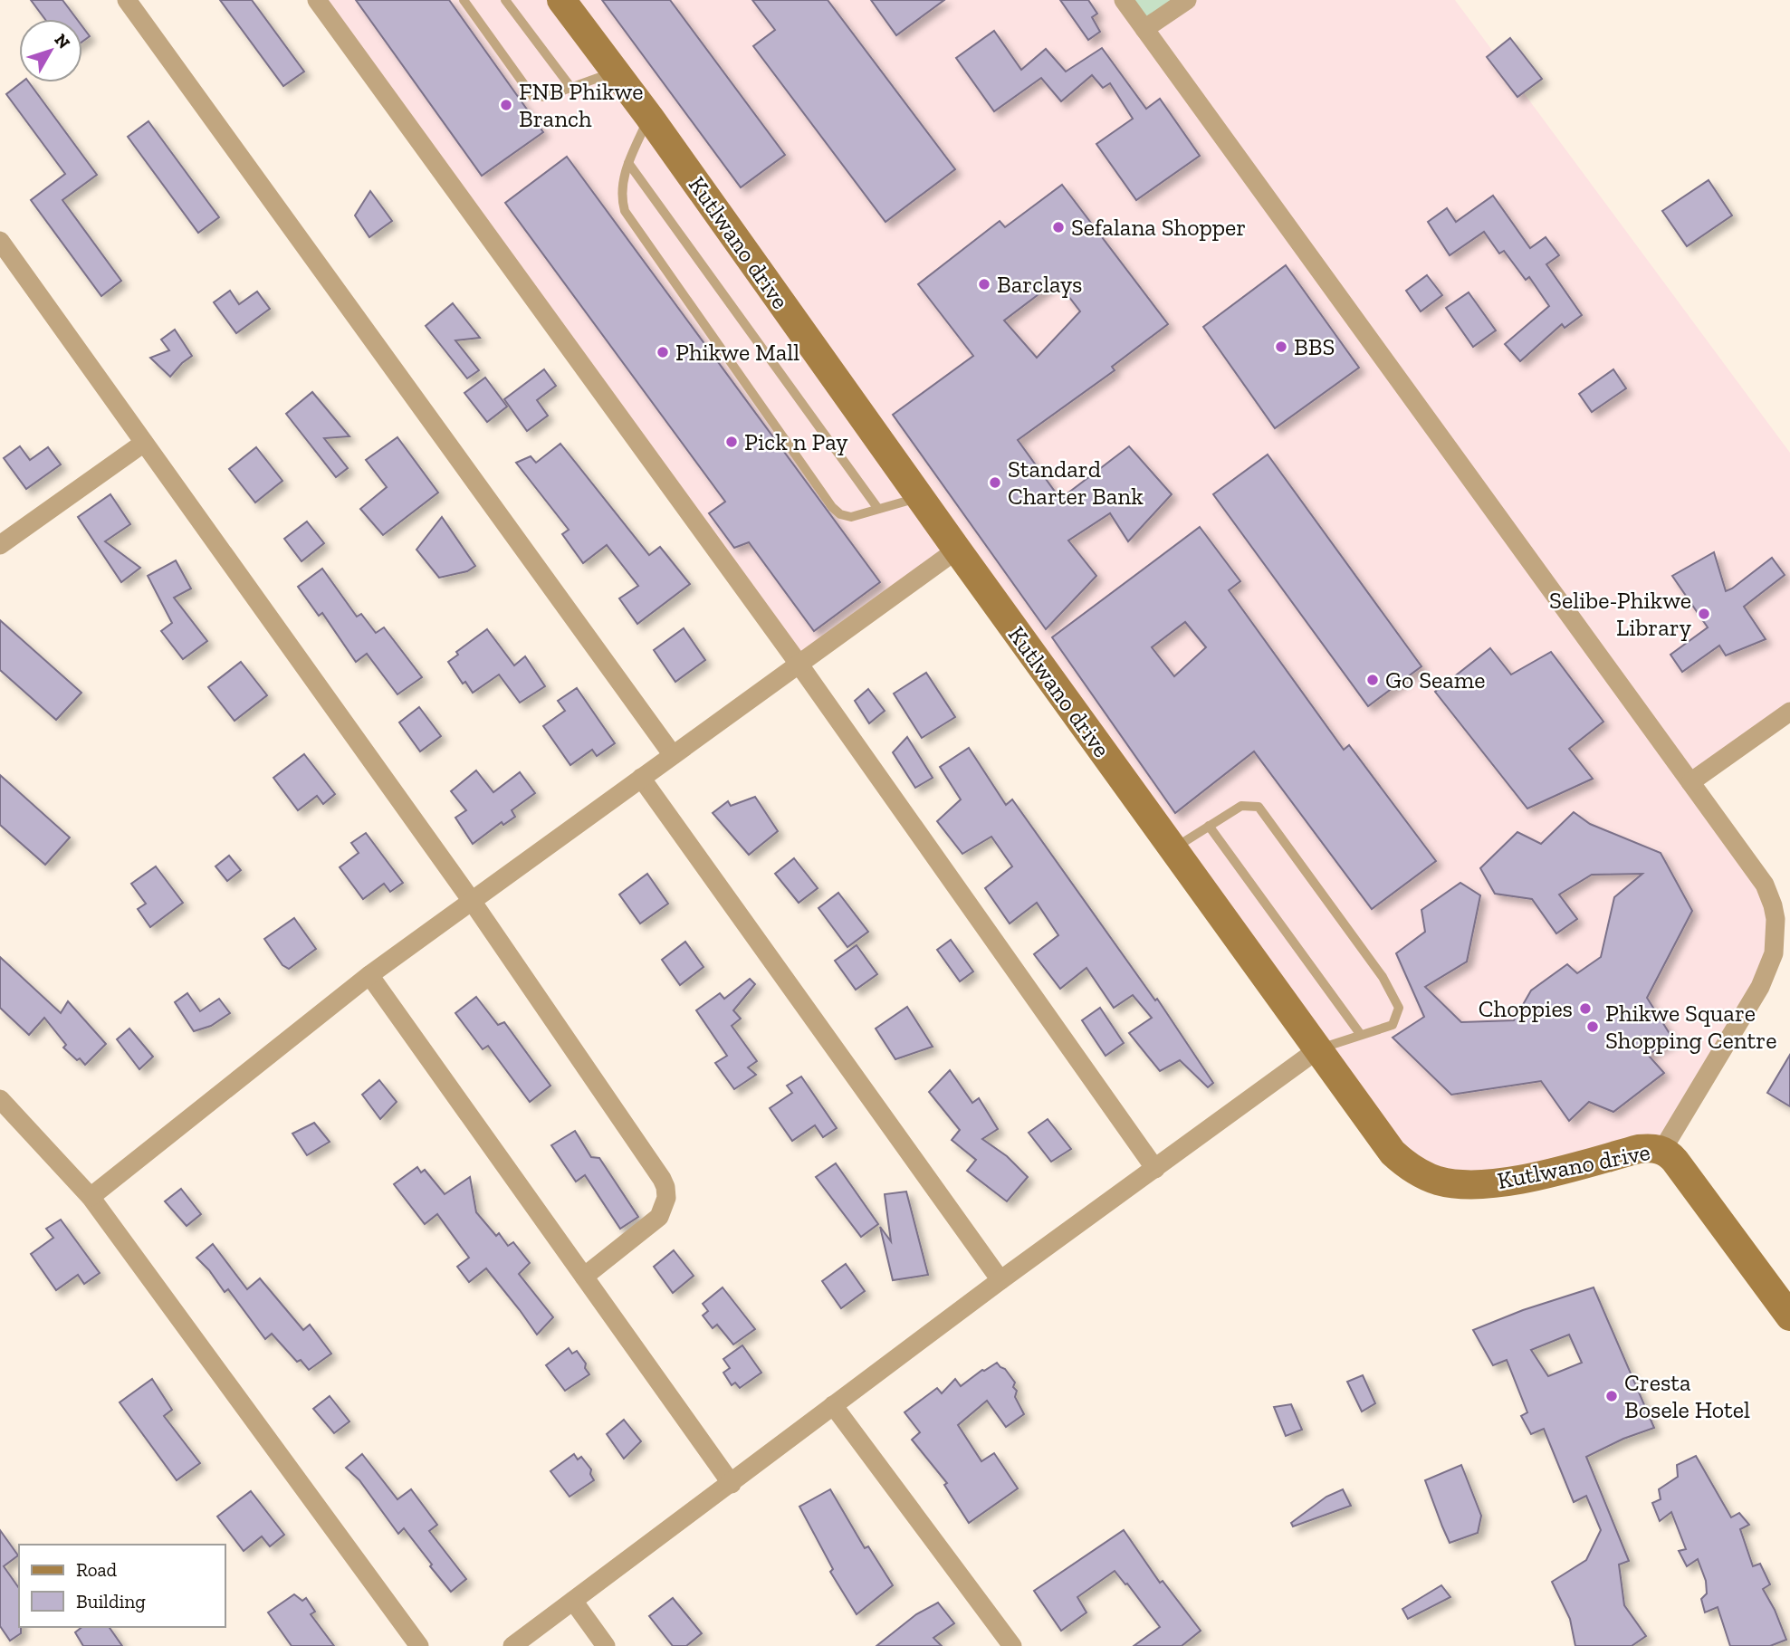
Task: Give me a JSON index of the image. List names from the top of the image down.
{
  "streets": {
    "street": ["Kutlwano drive"]
  },
  "places": [
    "FNB Phikwe Branch",
    "Sefalana Shopper",
    "Barclays",
    "BBS",
    "Phikwe Mall",
    "Pick n Pay",
    "Standard Charter Bank",
    "Selibe-Phikwe Library",
    "Go Seame",
    "Choppies",
    "Phikwe Square Shopping Centre",
    "Cresta Bosele Hotel"
  ],
  "legend": ["Road", "Building"],
  "north": "top right"
}
